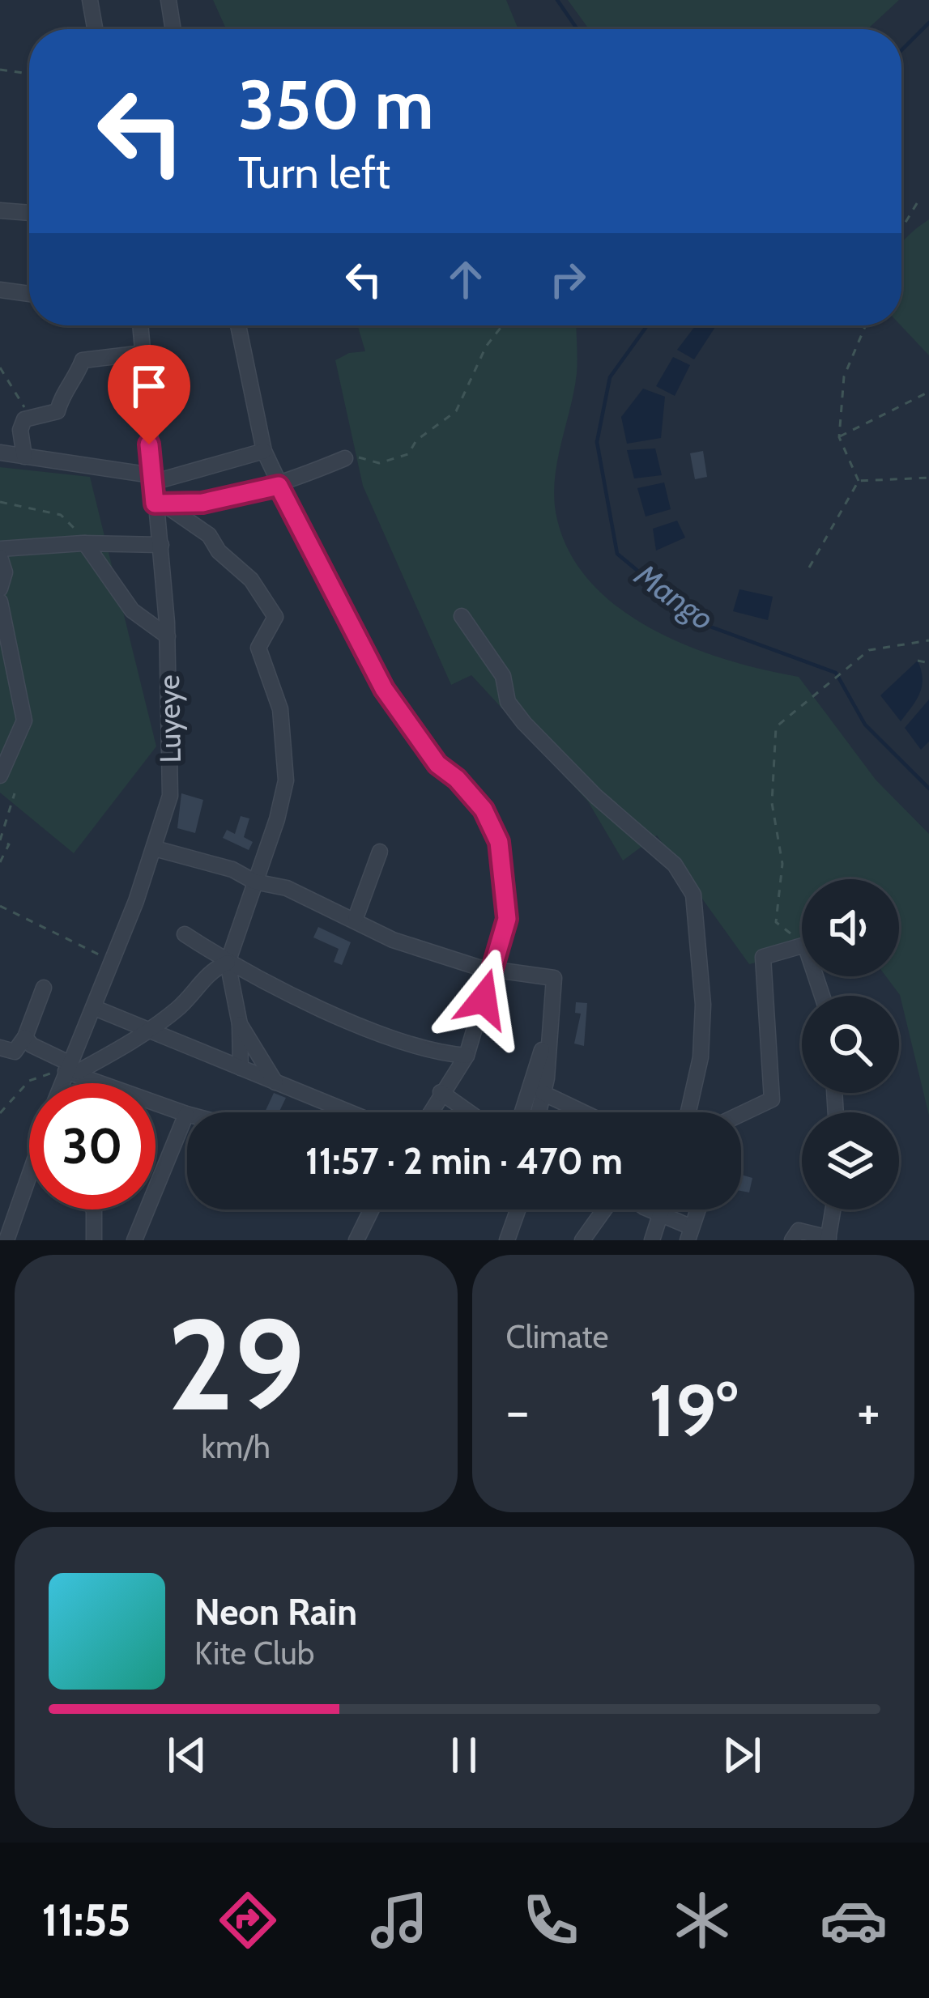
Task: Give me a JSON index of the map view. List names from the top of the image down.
{
  "streets": {
    "street": ["Luyeye"]
  },
  "water": ["Mango"],
  "page": {
    "turn": ["350 m", "Turn left"],
    "limit": "30",
    "trip": "11:57 · 2 min · 470 m",
    "tile": [
      ["29", "km/h"],
      "Climate"
    ],
    "heat": ["−", "19°", "+"],
    "song": ["Neon Rain", "Kite Club"],
    "tabs": "11:55"
  }
}
